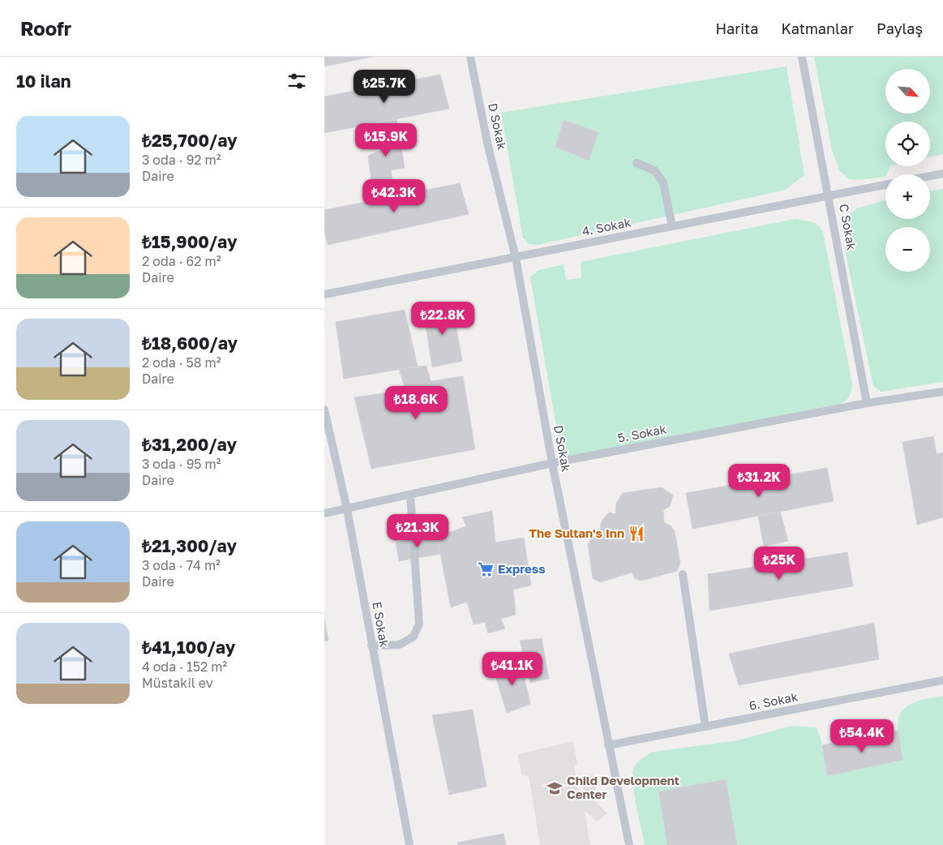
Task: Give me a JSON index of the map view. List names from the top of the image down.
{
  "streets": {
    "lane": [
      "D Sokak",
      "4. Sokak",
      "C Sokak",
      "5. Sokak",
      "E Sokak",
      "6. Sokak"
    ]
  },
  "crossings": [
    ["D Sokak", "4. Sokak"],
    ["D Sokak", "5. Sokak"],
    ["D Sokak", "6. Sokak"],
    ["4. Sokak", "C Sokak"],
    ["C Sokak", "5. Sokak"],
    ["5. Sokak", "E Sokak"]
  ],
  "places": {
    "restaurant": ["The Sultan's Inn"],
    "supermarket": ["Express"],
    "school or university": ["Child Development Center"]
  },
  "north": "bottom right",
  "page": {
    "header": "Roofr",
    "nav": ["Harita", "Katmanlar", "Paylaş"],
    "heading": "10 ilan",
    "map_buttons": ["+", "−"],
    "price": [
      "₺25.7K",
      "₺15.9K",
      "₺42.3K",
      "₺22.8K",
      "₺18.6K",
      "₺31.2K",
      "₺21.3K",
      "₺25K",
      "₺41.1K",
      "₺54.4K"
    ],
    "list": [
      {
        "name": "₺25,700/ay",
        "note": "3 oda · 92 m² · Daire"
      },
      {
        "name": "₺15,900/ay",
        "note": "2 oda · 62 m² · Daire"
      },
      {
        "name": "₺18,600/ay",
        "note": "2 oda · 58 m² · Daire"
      },
      {
        "name": "₺31,200/ay",
        "note": "3 oda · 95 m² · Daire"
      },
      {
        "name": "₺21,300/ay",
        "note": "3 oda · 74 m² · Daire"
      },
      {
        "name": "₺41,100/ay",
        "note": "4 oda · 152 m² · Müstakil ev"
      }
    ]
  }
}
